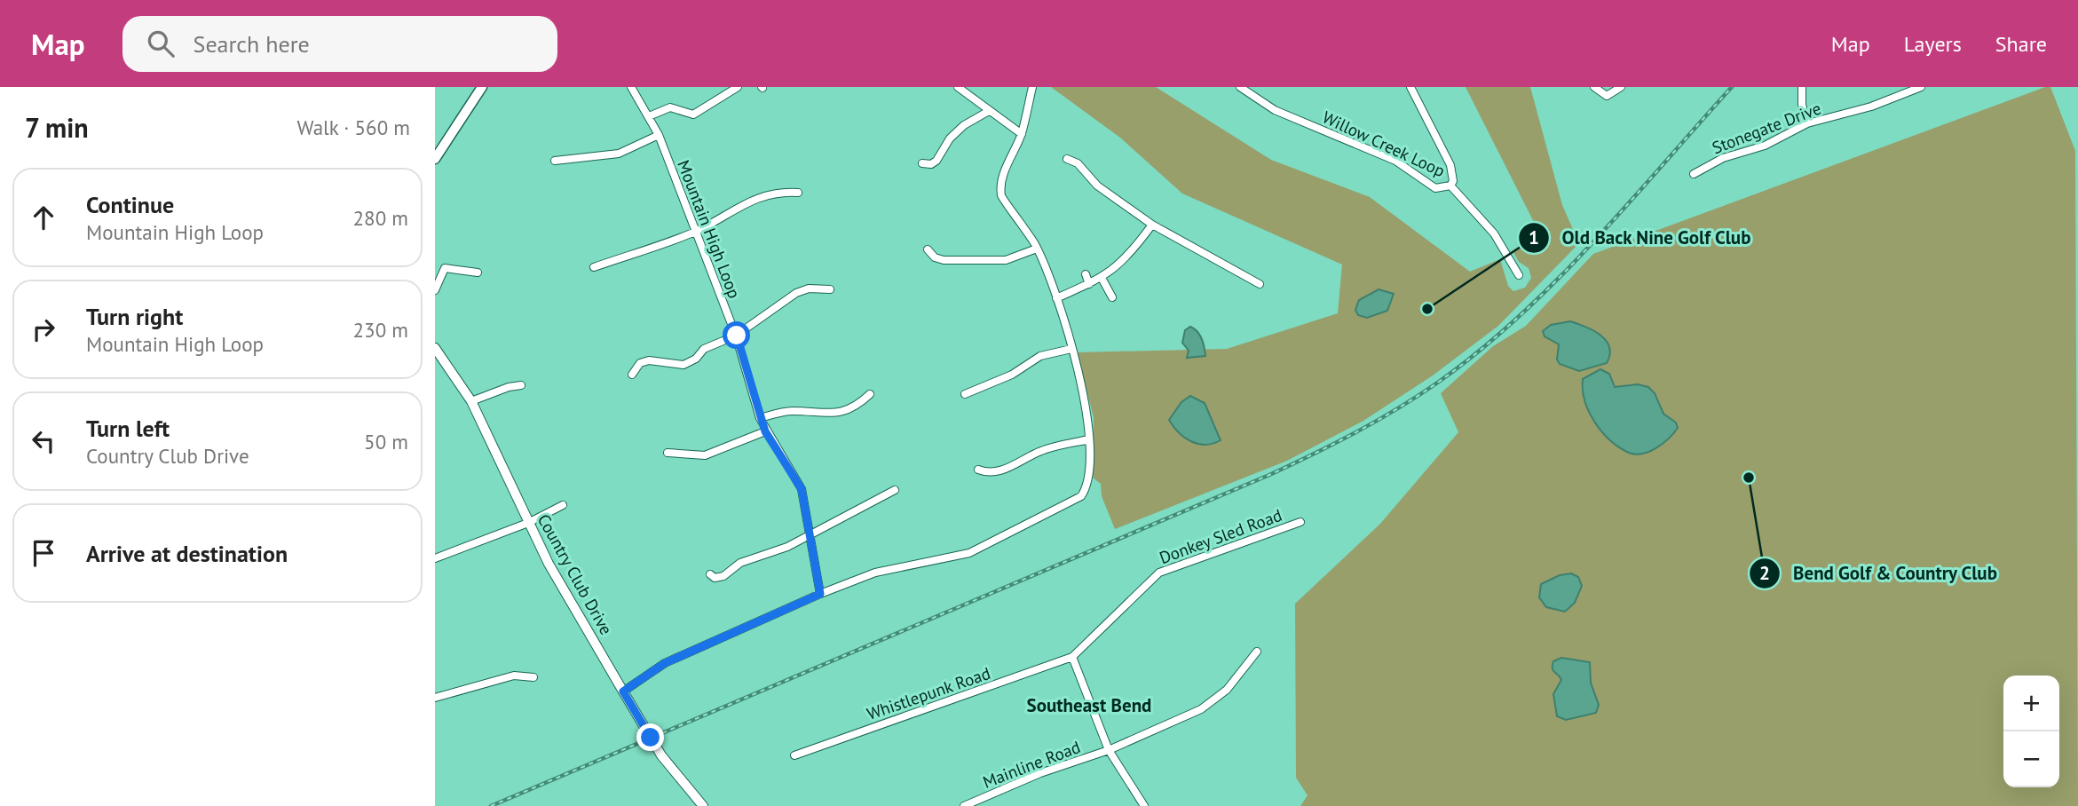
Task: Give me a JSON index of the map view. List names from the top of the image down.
{
  "streets": {
    "street": [
      "Stonegate Drive",
      "Willow Creek Loop",
      "Mountain High Loop",
      "Donkey Sled Road",
      "Country Club Drive",
      "Whistlepunk Road",
      "Mainline Road"
    ]
  },
  "crossings": [
    ["Donkey Sled Road", "Whistlepunk Road"]
  ],
  "districts": ["Southeast Bend"],
  "places": ["Old Back Nine Golf Club", "Bend Golf & Country Club"],
  "page": {
    "header": "Map",
    "search": "Search here",
    "nav": ["Map", "Layers", "Share"],
    "heading": ["7 min", "Walk · 560 m"],
    "list": [
      ["Continue", "Mountain High Loop", "280 m"],
      ["Turn right", "Mountain High Loop", "230 m"],
      ["Turn left", "Country Club Drive", "50 m"],
      "Arrive at destination"
    ],
    "map_buttons": ["+", "−"]
  }
}
